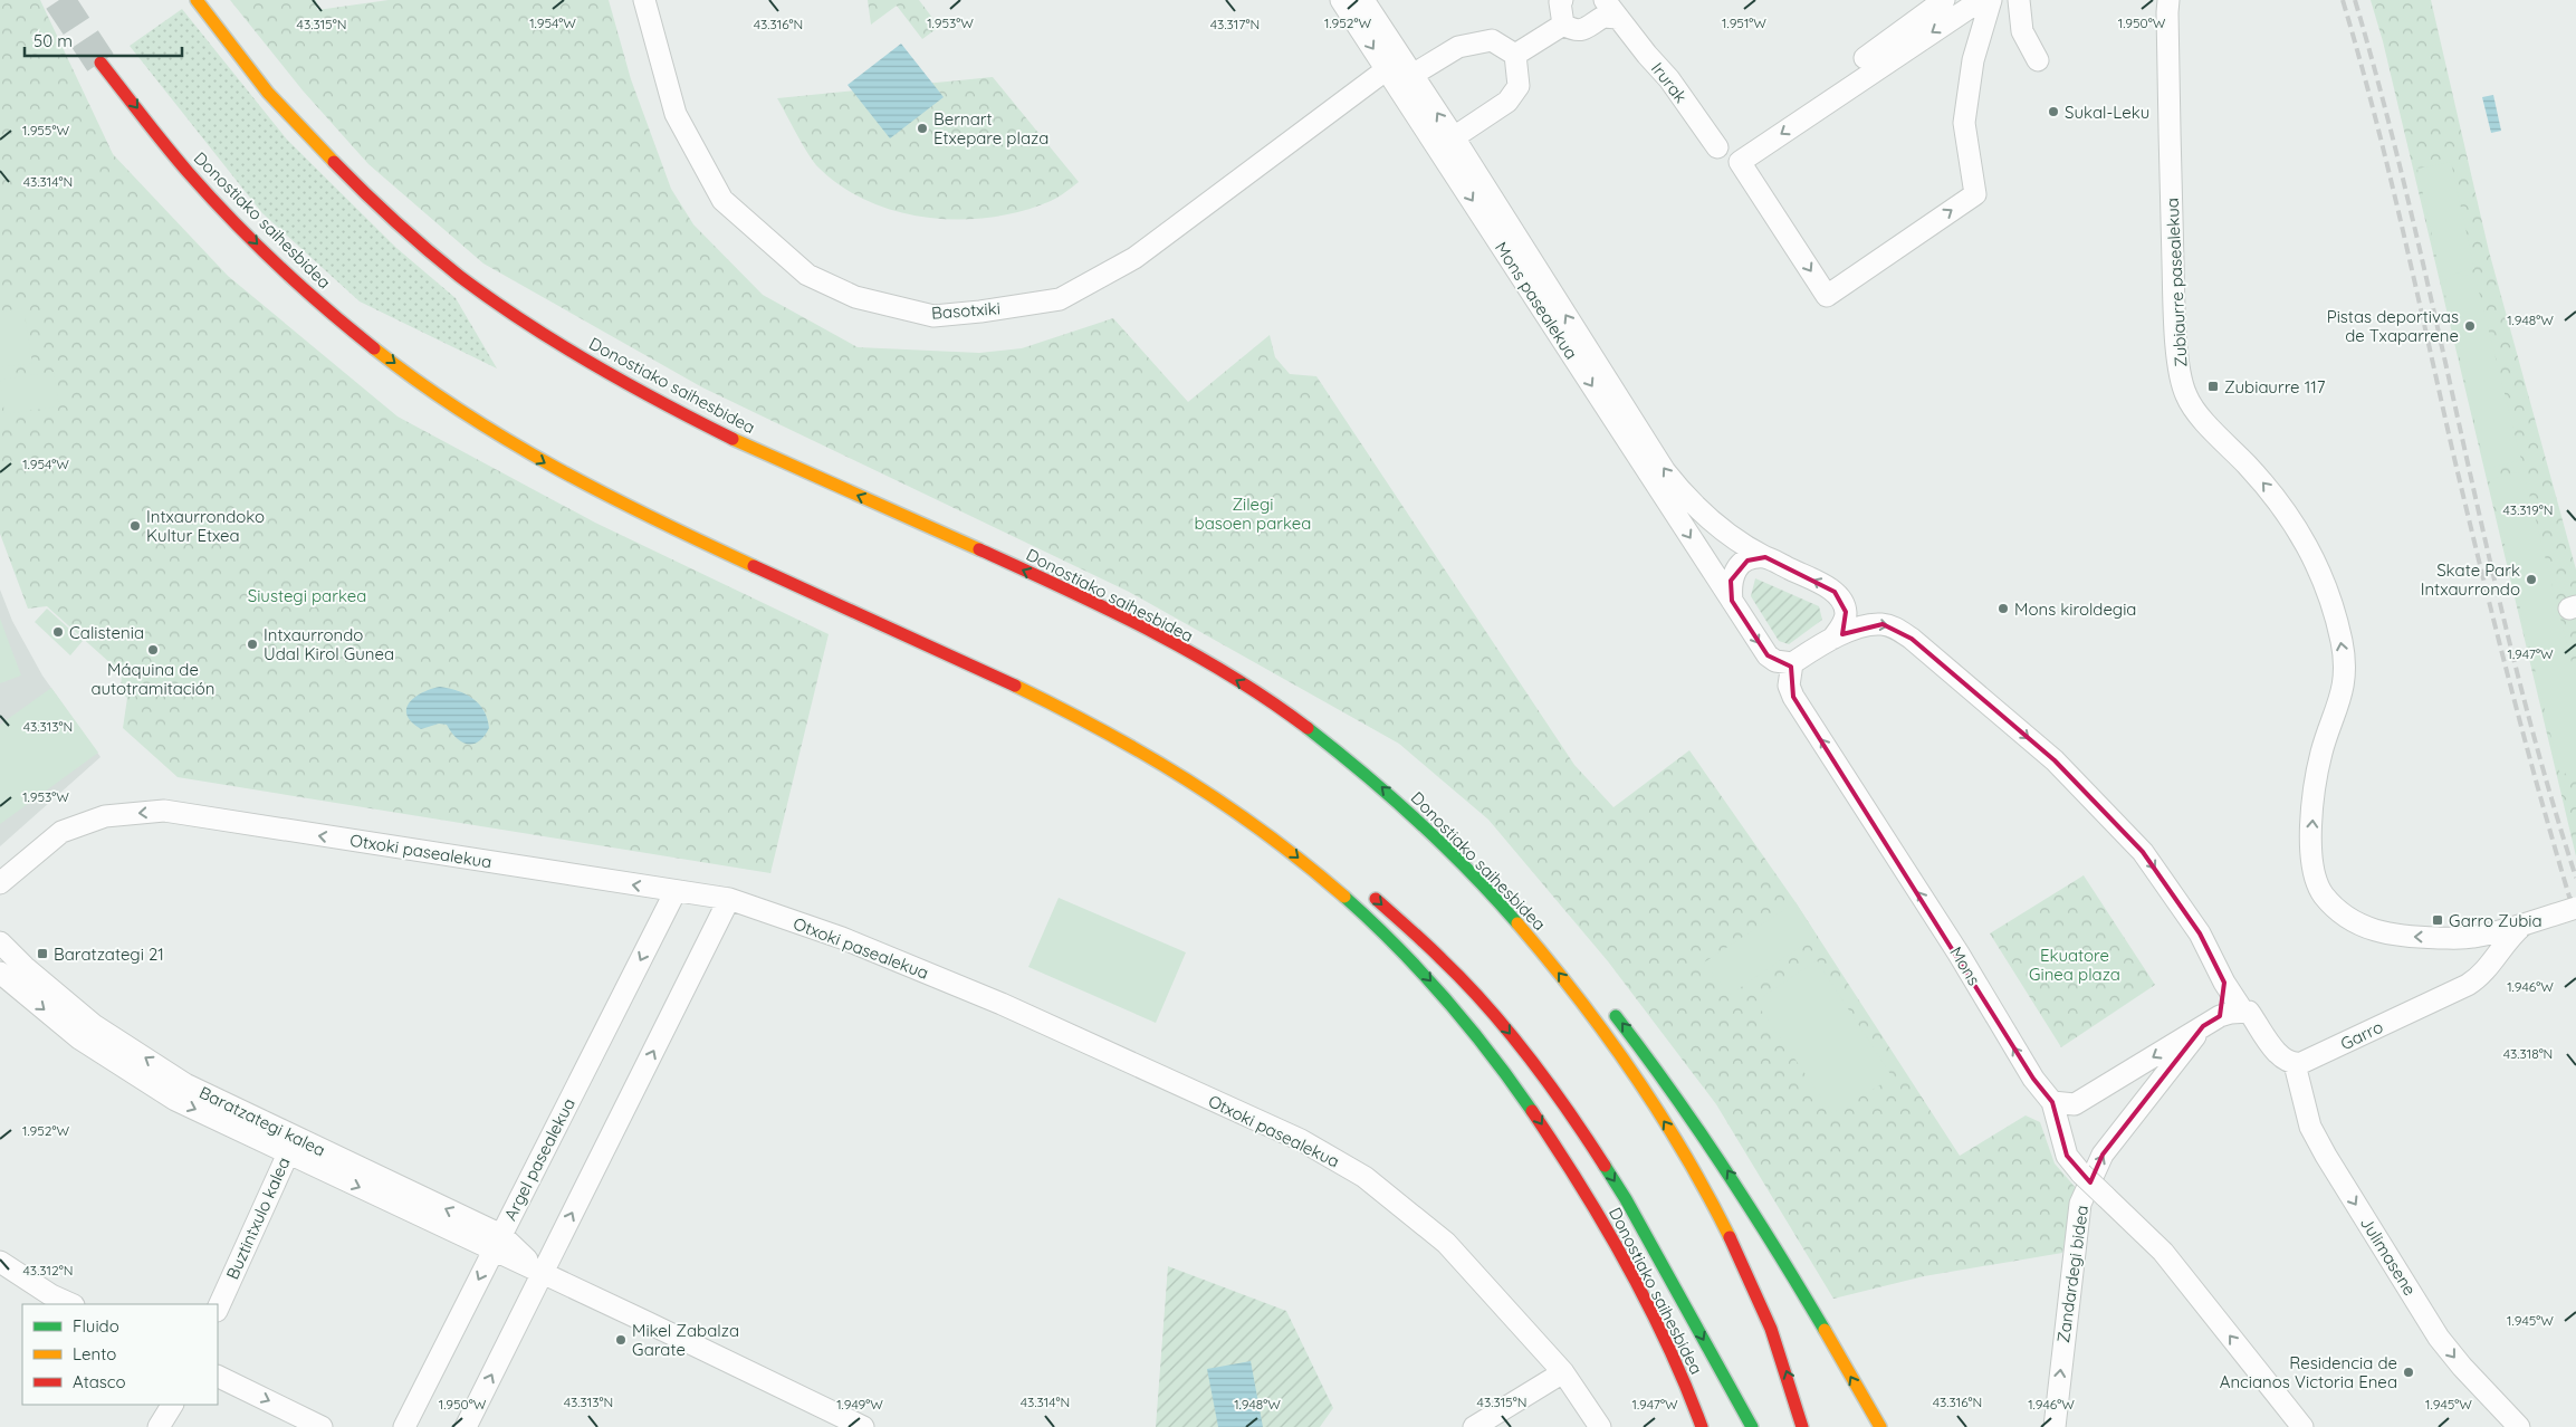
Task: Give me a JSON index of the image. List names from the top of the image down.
{
  "streets": {
    "highway": ["Donostiako saihesbidea"],
    "street": [
      "Irurak",
      "Zubiaurre pasealekua",
      "Mons pasealekua",
      "Basotxiki",
      "Otxoki pasealekua",
      "Mons",
      "Garro",
      "Baratzategi kalea",
      "Argel pasealekua",
      "Buztintxulo kalea",
      "Julimasene",
      "Zandardegi bidea"
    ]
  },
  "crossings": [
    ["Zubiaurre pasealekua", "Garro"],
    ["Mons pasealekua", "Basotxiki"],
    ["Mons pasealekua", "Mons"],
    ["Otxoki pasealekua", "Argel pasealekua"],
    ["Garro", "Julimasene"],
    ["Baratzategi kalea", "Argel pasealekua"],
    ["Baratzategi kalea", "Buztintxulo kalea"]
  ],
  "one_way": [
    "Zubiaurre pasealekua",
    "Otxoki pasealekua",
    "Mons",
    "Zandardegi bidea"
  ],
  "parks": ["Zilegi basoen parkea", "Siustegi parkea", "Ekuatore Ginea plaza"],
  "places": {
    "other": [
      "Sukal-Leku",
      "Bernart Etxepare plaza",
      "Pistas deportivas de Txaparrene",
      "Intxaurrondoko Kultur Etxea",
      "Skate Park Intxaurrondo",
      "Mons kiroldegia",
      "Calistenia",
      "Intxaurrondo Udal Kirol Gunea",
      "Máquina de autotramitación",
      "Mikel Zabalza Garate",
      "Residencia de Ancianos Victoria Enea"
    ],
    "transit": ["Zubiaurre 117", "Garro Zubia", "Baratzategi 21"]
  },
  "legend": ["Fluido", "Lento", "Atasco"],
  "scale_bar": "50 m",
  "coordinates": [
    "1.954°W",
    "1.953°W",
    "1.952°W",
    "1.951°W",
    "1.950°W",
    "43.315°N",
    "43.316°N",
    "43.317°N",
    "1.955°W",
    "43.314°N",
    "1.948°W",
    "43.319°N",
    "1.947°W",
    "43.313°N",
    "1.946°W",
    "43.318°N",
    "43.312°N",
    "1.945°W",
    "1.949°W"
  ]
}
